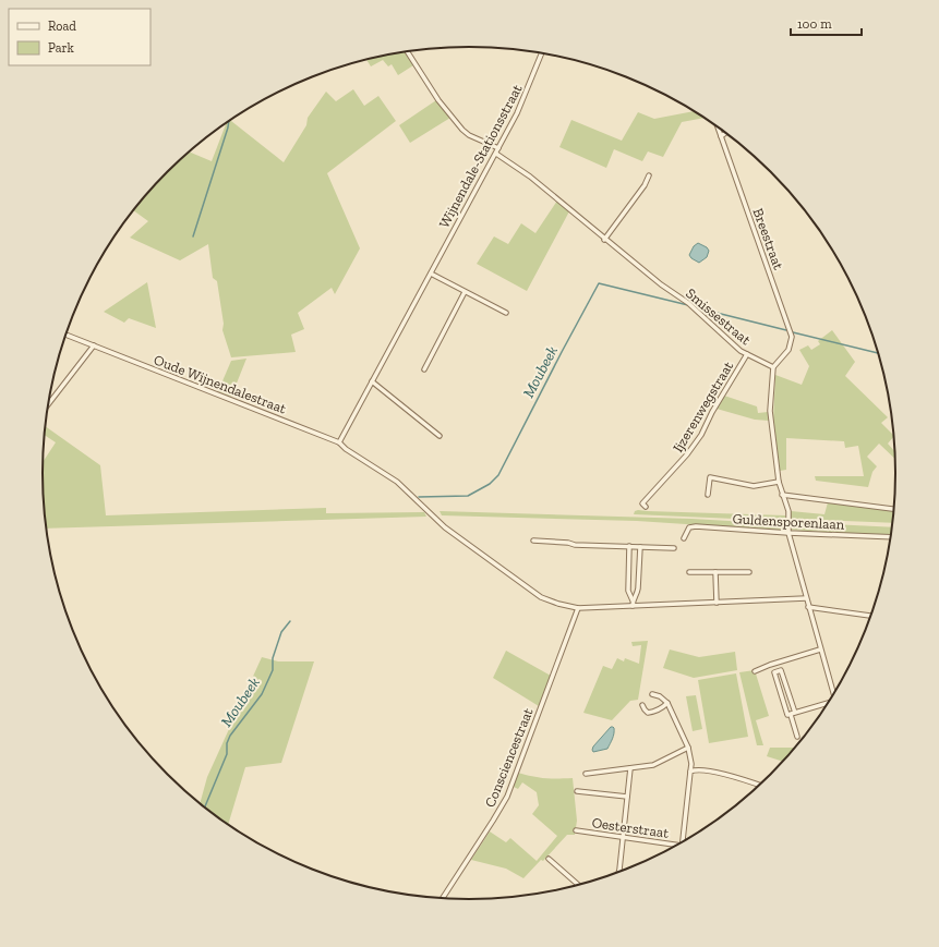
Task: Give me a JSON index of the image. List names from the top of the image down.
{
  "streets": {
    "street": [
      "Wijnendale-Stationsstraat",
      "Breestraat",
      "Smissestraat",
      "Oude Wijnendalestraat",
      "Ijzerenwegstraat",
      "Guldensporenlaan",
      "Consciencestraat",
      "Oesterstraat"
    ]
  },
  "crossings": [
    ["Wijnendale-Stationsstraat", "Smissestraat"],
    ["Wijnendale-Stationsstraat", "Oude Wijnendalestraat"],
    ["Breestraat", "Smissestraat"],
    ["Smissestraat", "Ijzerenwegstraat"]
  ],
  "water": ["Moubeek"],
  "legend": ["Road", "Park"],
  "scale_bar": "100 m"
}
